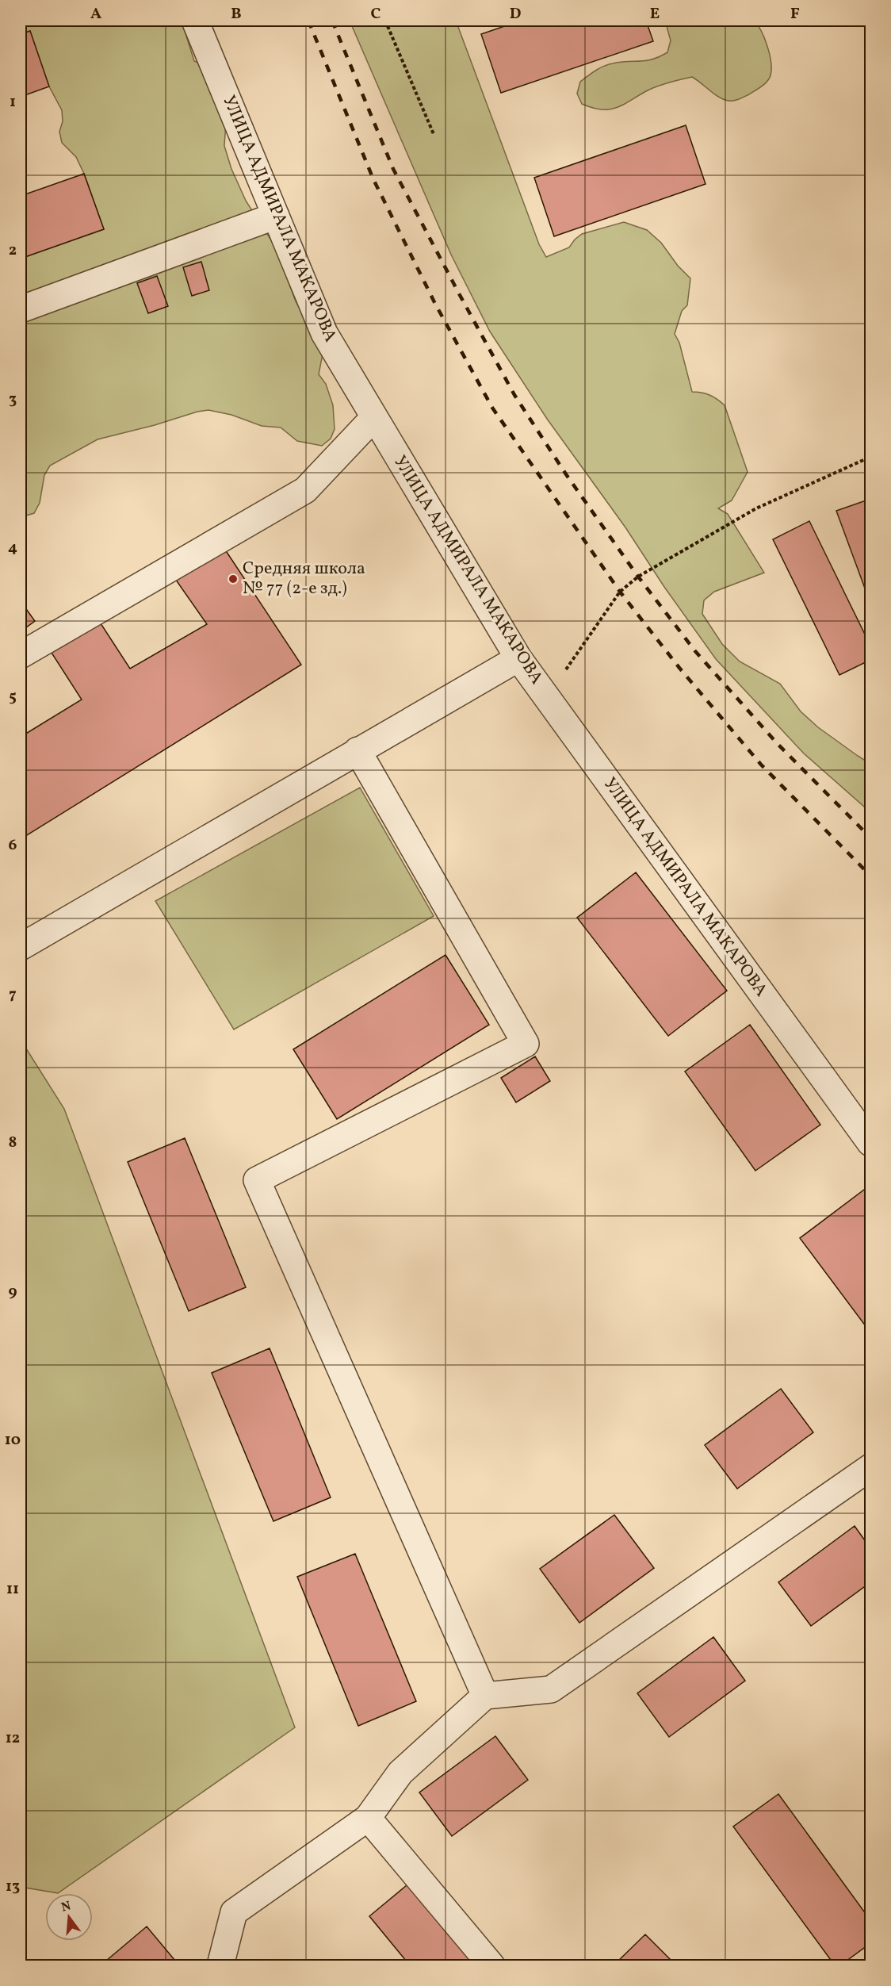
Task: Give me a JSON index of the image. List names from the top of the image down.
{
  "streets": {
    "street": ["УЛИЦА АДМИРАЛА МАКАРОВА"]
  },
  "places": ["Средняя школа № 77 (2-е зд.)"],
  "north": "top",
  "grid": {
    "columns": [
      "A",
      "B",
      "C",
      "D",
      "E",
      "F"
    ],
    "rows": [
      "1",
      "2",
      "3",
      "4",
      "5",
      "6",
      "7",
      "8",
      "9",
      "10",
      "11",
      "12",
      "13"
    ]
  }
}
